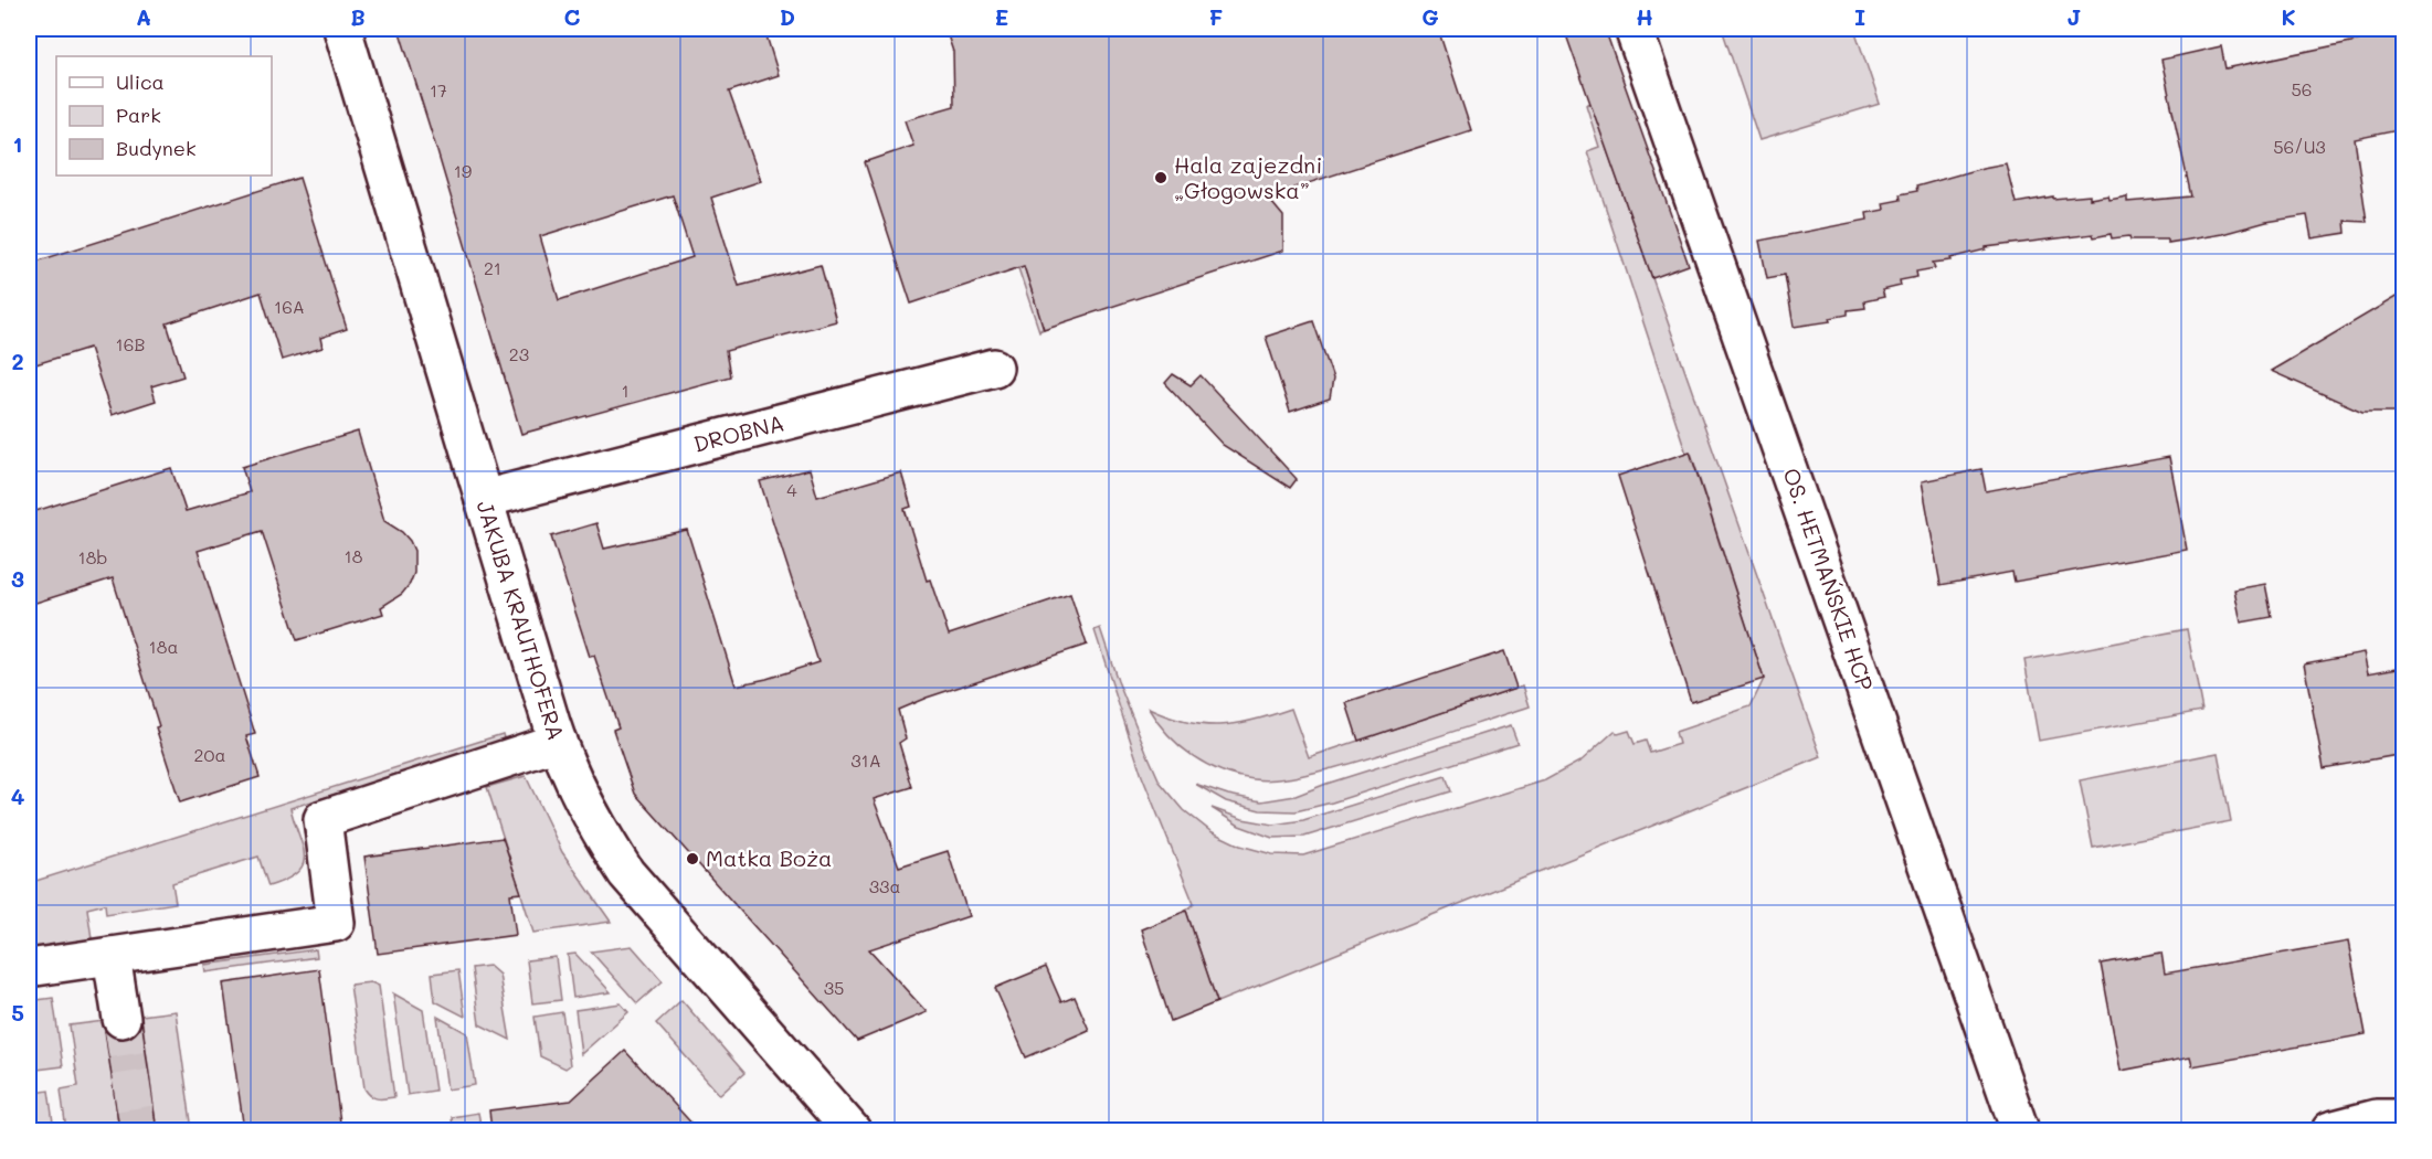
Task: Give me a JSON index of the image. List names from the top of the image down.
{
  "streets": {
    "street": ["DROBNA", "OS. HETMAŃSKIE HCP", "JAKUBA KRAUTHOFERA"]
  },
  "crossings": [
    ["DROBNA", "JAKUBA KRAUTHOFERA"]
  ],
  "places": ["Hala zajezdni „Głogowska”", "Matka Boża"],
  "house_numbers": [
    "56",
    "17",
    "56/U3",
    "19",
    "21",
    "16A",
    "16B",
    "23",
    "1",
    "4",
    "18",
    "18b",
    "18a",
    "20a",
    "31A",
    "33a",
    "35"
  ],
  "legend": ["Ulica", "Park", "Budynek"],
  "grid": {
    "columns": [
      "A",
      "B",
      "C",
      "D",
      "E",
      "F",
      "G",
      "H",
      "I",
      "J",
      "K"
    ],
    "rows": [
      "1",
      "2",
      "3",
      "4",
      "5"
    ]
  }
}
